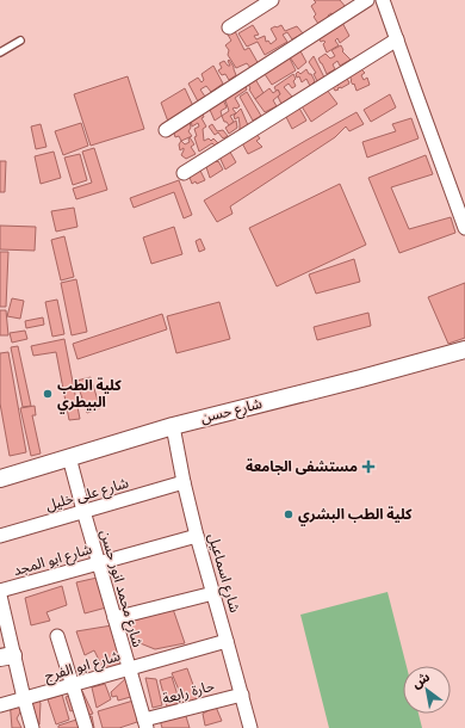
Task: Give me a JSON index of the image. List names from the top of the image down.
{
  "streets": {
    "street": [
      "شارع حسن",
      "شارع على خليل",
      "شارع ابو المجد",
      "شارع اسماعيل",
      "شارع محمد انور حسن",
      "شارع ابو الفرج",
      "حارة رابعة"
    ]
  },
  "crossings": [
    ["شارع حسن", "شارع اسماعيل"],
    ["شارع حسن", "شارع محمد انور حسن"],
    ["شارع على خليل", "شارع اسماعيل"],
    ["شارع على خليل", "شارع محمد انور حسن"],
    ["شارع ابو المجد", "شارع اسماعيل"],
    ["شارع ابو المجد", "شارع محمد انور حسن"],
    ["شارع اسماعيل", "شارع ابو الفرج"],
    ["شارع اسماعيل", "حارة رابعة"],
    ["شارع محمد انور حسن", "شارع ابو الفرج"],
    ["شارع محمد انور حسن", "حارة رابعة"]
  ],
  "places": {
    "other": ["كلية الطب البيطري", "كلية الطب البشري"],
    "health": ["مستشفى الجامعة"]
  },
  "north": "top left"
}
